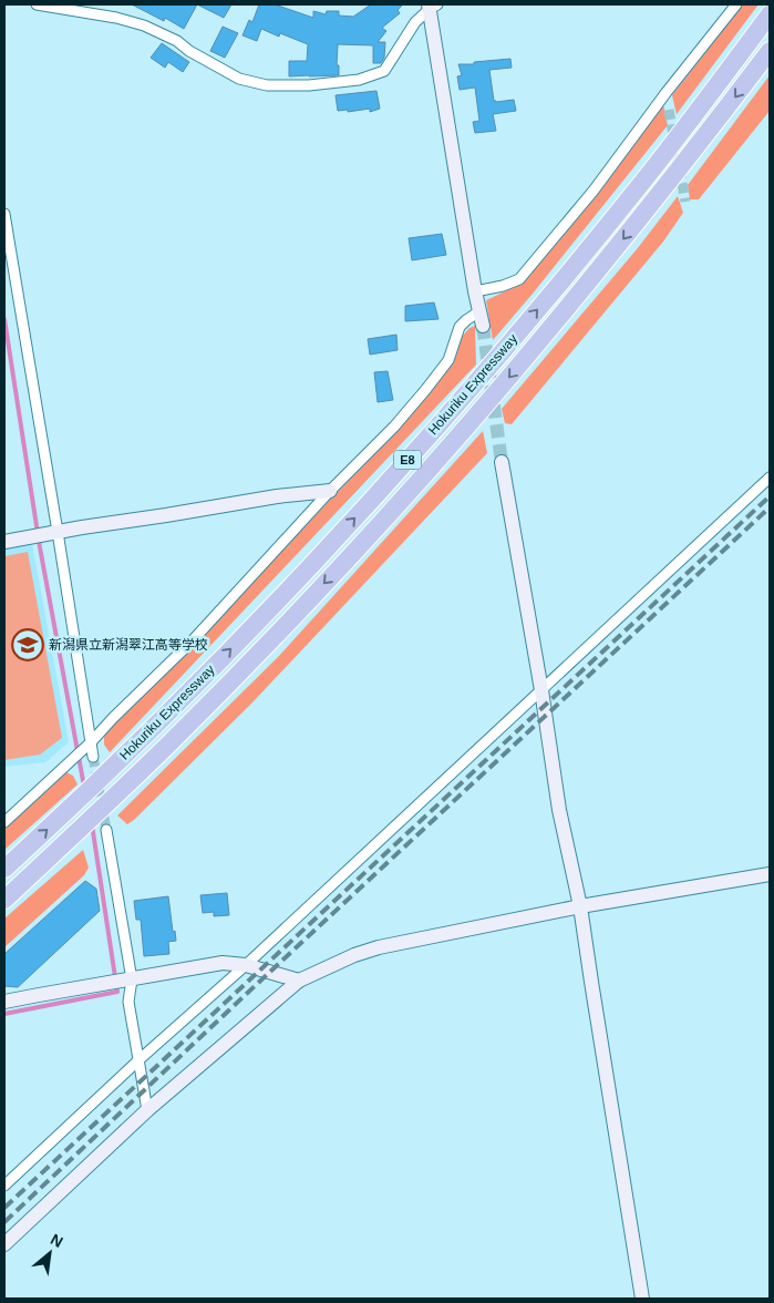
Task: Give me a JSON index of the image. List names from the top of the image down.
{
  "streets": {
    "highway": ["Hokuriku Expressway", "E8"]
  },
  "places": {
    "school or university": ["新潟県立新潟翠江高等学校"]
  },
  "north": "top right"
}
